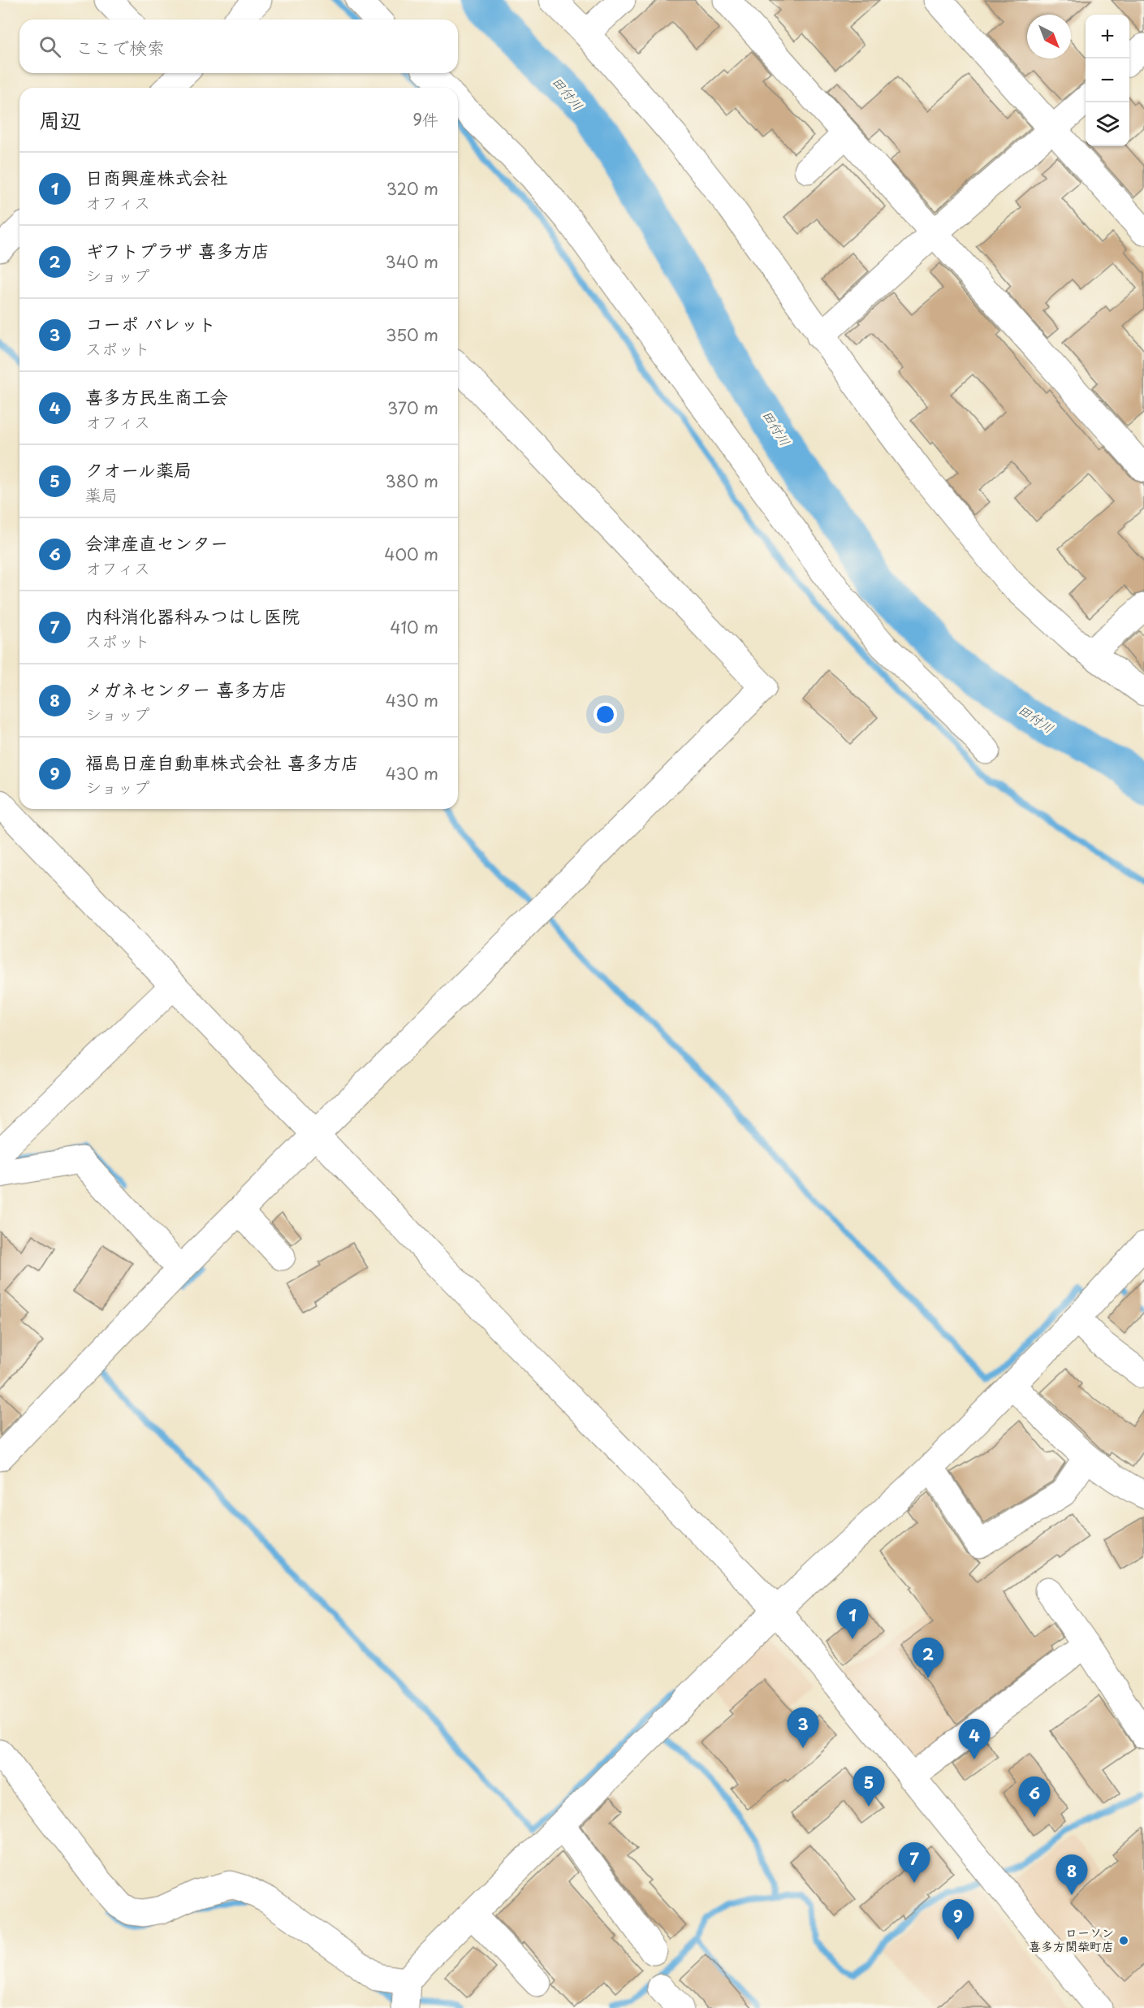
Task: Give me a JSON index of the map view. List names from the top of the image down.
{
  "water": ["田付川"],
  "places": ["ローソン 喜多方関柴町店"],
  "north": "bottom right",
  "page": {
    "map_buttons": ["+", "−"],
    "search": "ここで検索",
    "heading": ["周辺", "9件"],
    "list": [
      {
        "mark": "1",
        "name": "日商興産株式会社",
        "note": "オフィス",
        "value": "320 m"
      },
      {
        "mark": "2",
        "name": "ギフトプラザ 喜多方店",
        "note": "ショップ",
        "value": "340 m"
      },
      {
        "mark": "3",
        "name": "コーポ バレット",
        "note": "スポット",
        "value": "350 m"
      },
      {
        "mark": "4",
        "name": "喜多方民生商工会",
        "note": "オフィス",
        "value": "370 m"
      },
      {
        "mark": "5",
        "name": "クオール薬局",
        "note": "薬局",
        "value": "380 m"
      },
      {
        "mark": "6",
        "name": "会津産直センター",
        "note": "オフィス",
        "value": "400 m"
      },
      {
        "mark": "7",
        "name": "内科消化器科みつはし医院",
        "note": "スポット",
        "value": "410 m"
      },
      {
        "mark": "8",
        "name": "メガネセンター 喜多方店",
        "note": "ショップ",
        "value": "430 m"
      },
      {
        "mark": "9",
        "name": "福島日産自動車株式会社 喜多方店",
        "note": "ショップ",
        "value": "430 m"
      }
    ],
    "pins": [
      "1",
      "2",
      "3",
      "4",
      "5",
      "6",
      "7",
      "8",
      "9"
    ]
  }
}
